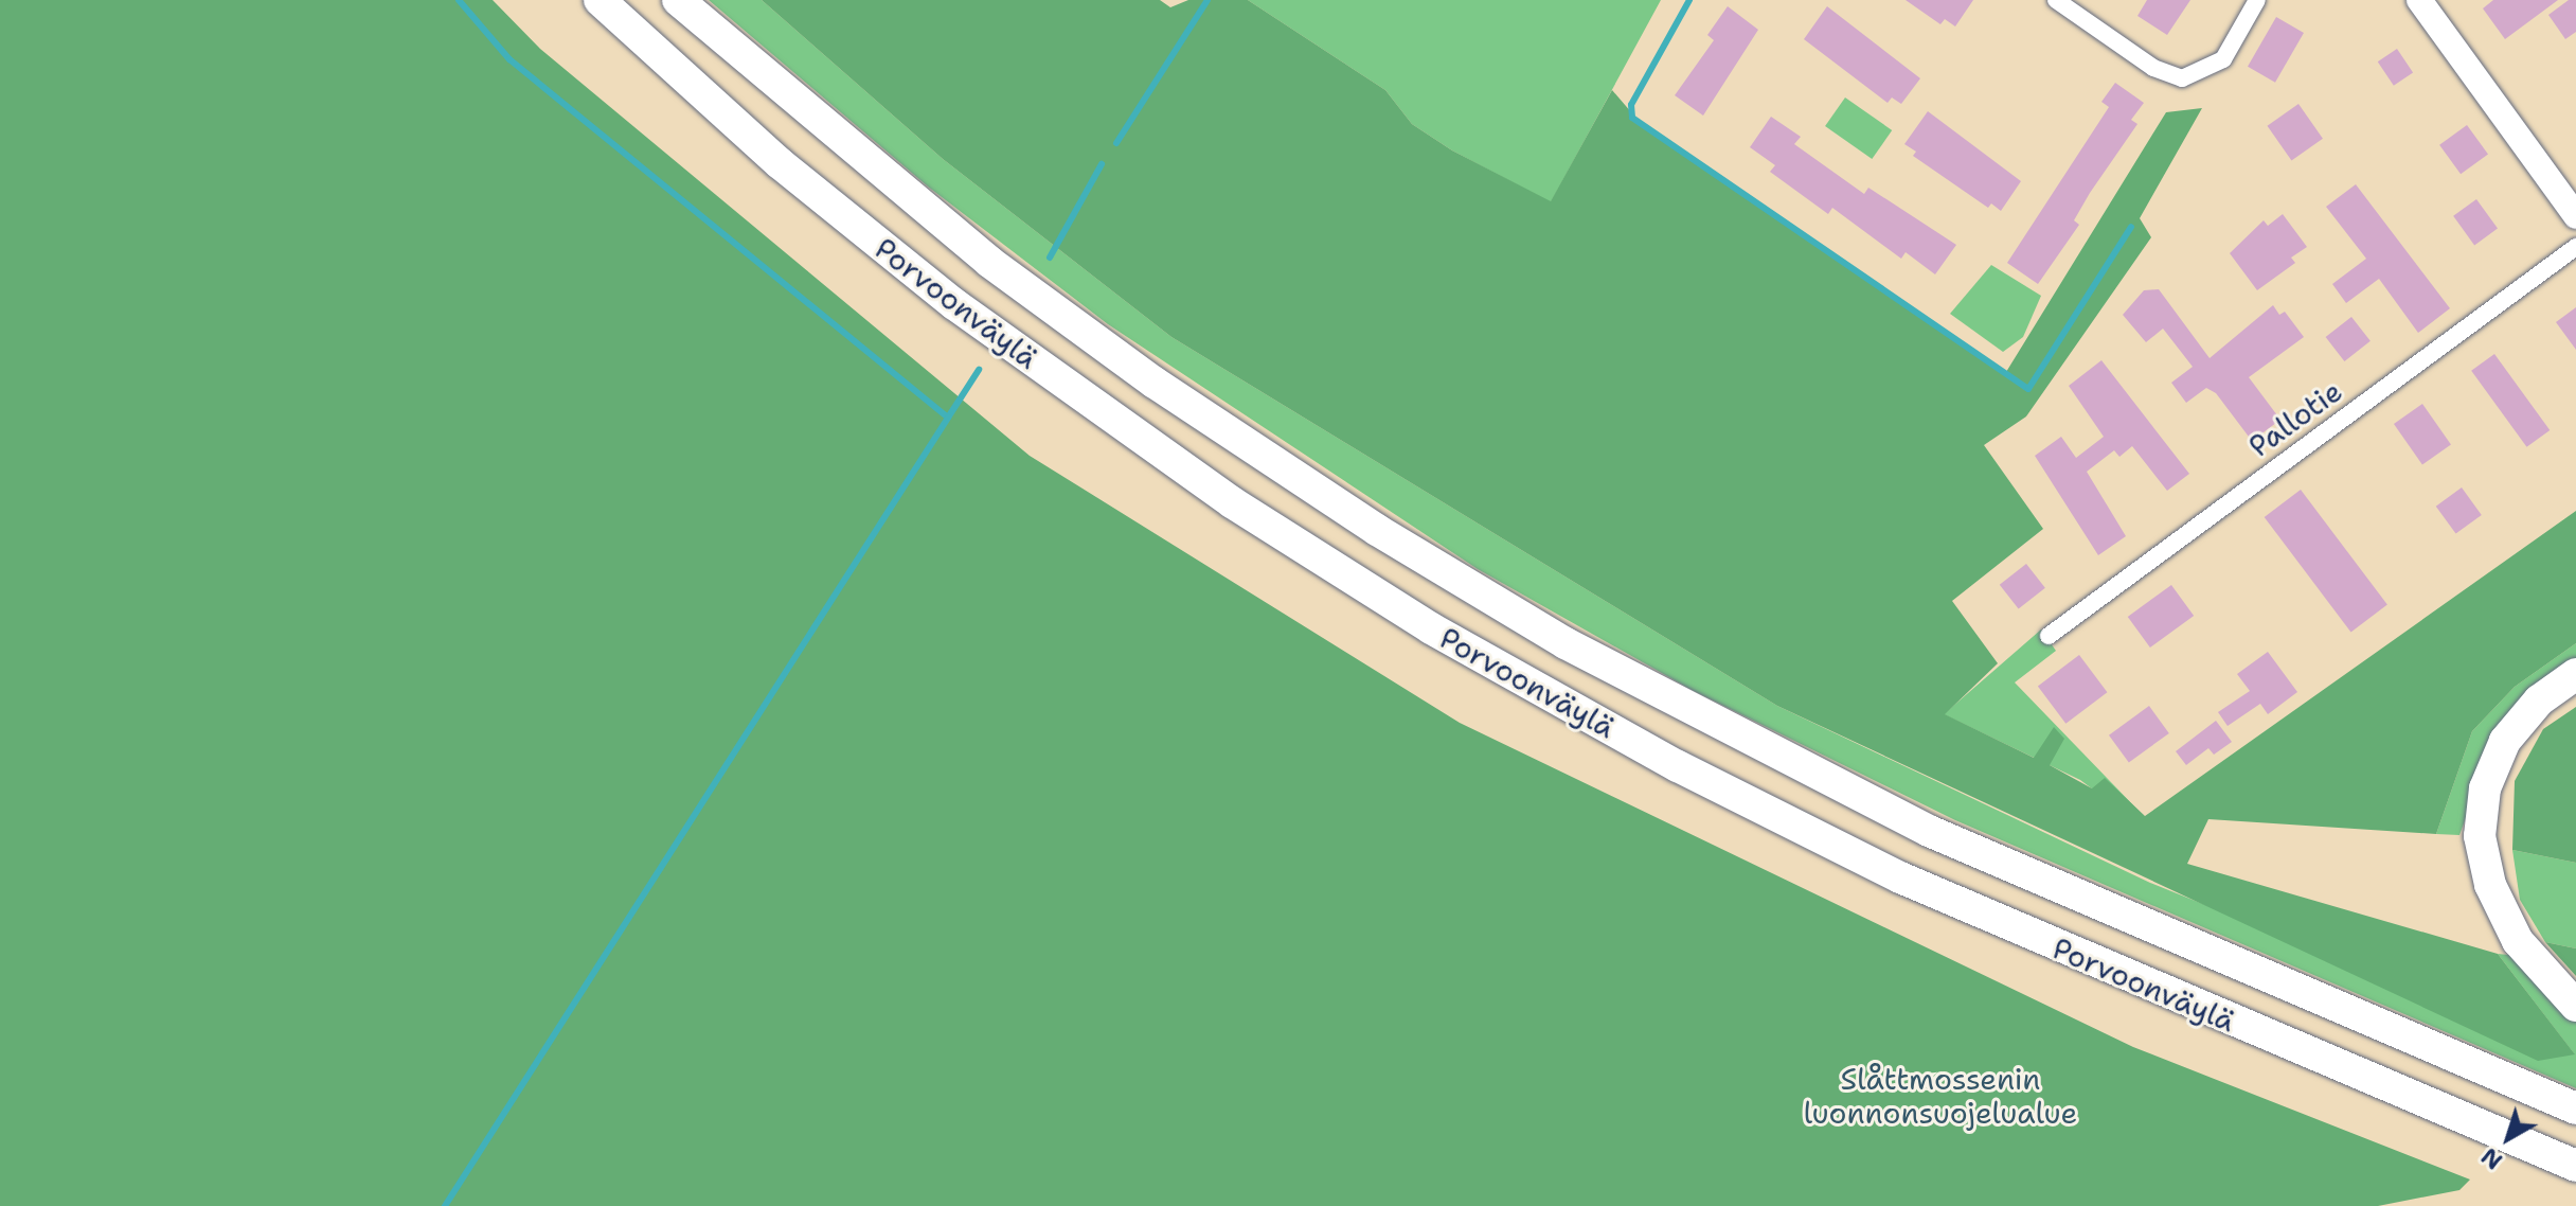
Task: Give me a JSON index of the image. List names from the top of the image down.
{
  "streets": {
    "highway": ["Porvoonväylä"],
    "street": ["Pallotie"]
  },
  "parks": ["Slåttmossenin luonnonsuojelualue"],
  "north": "bottom left"
}
